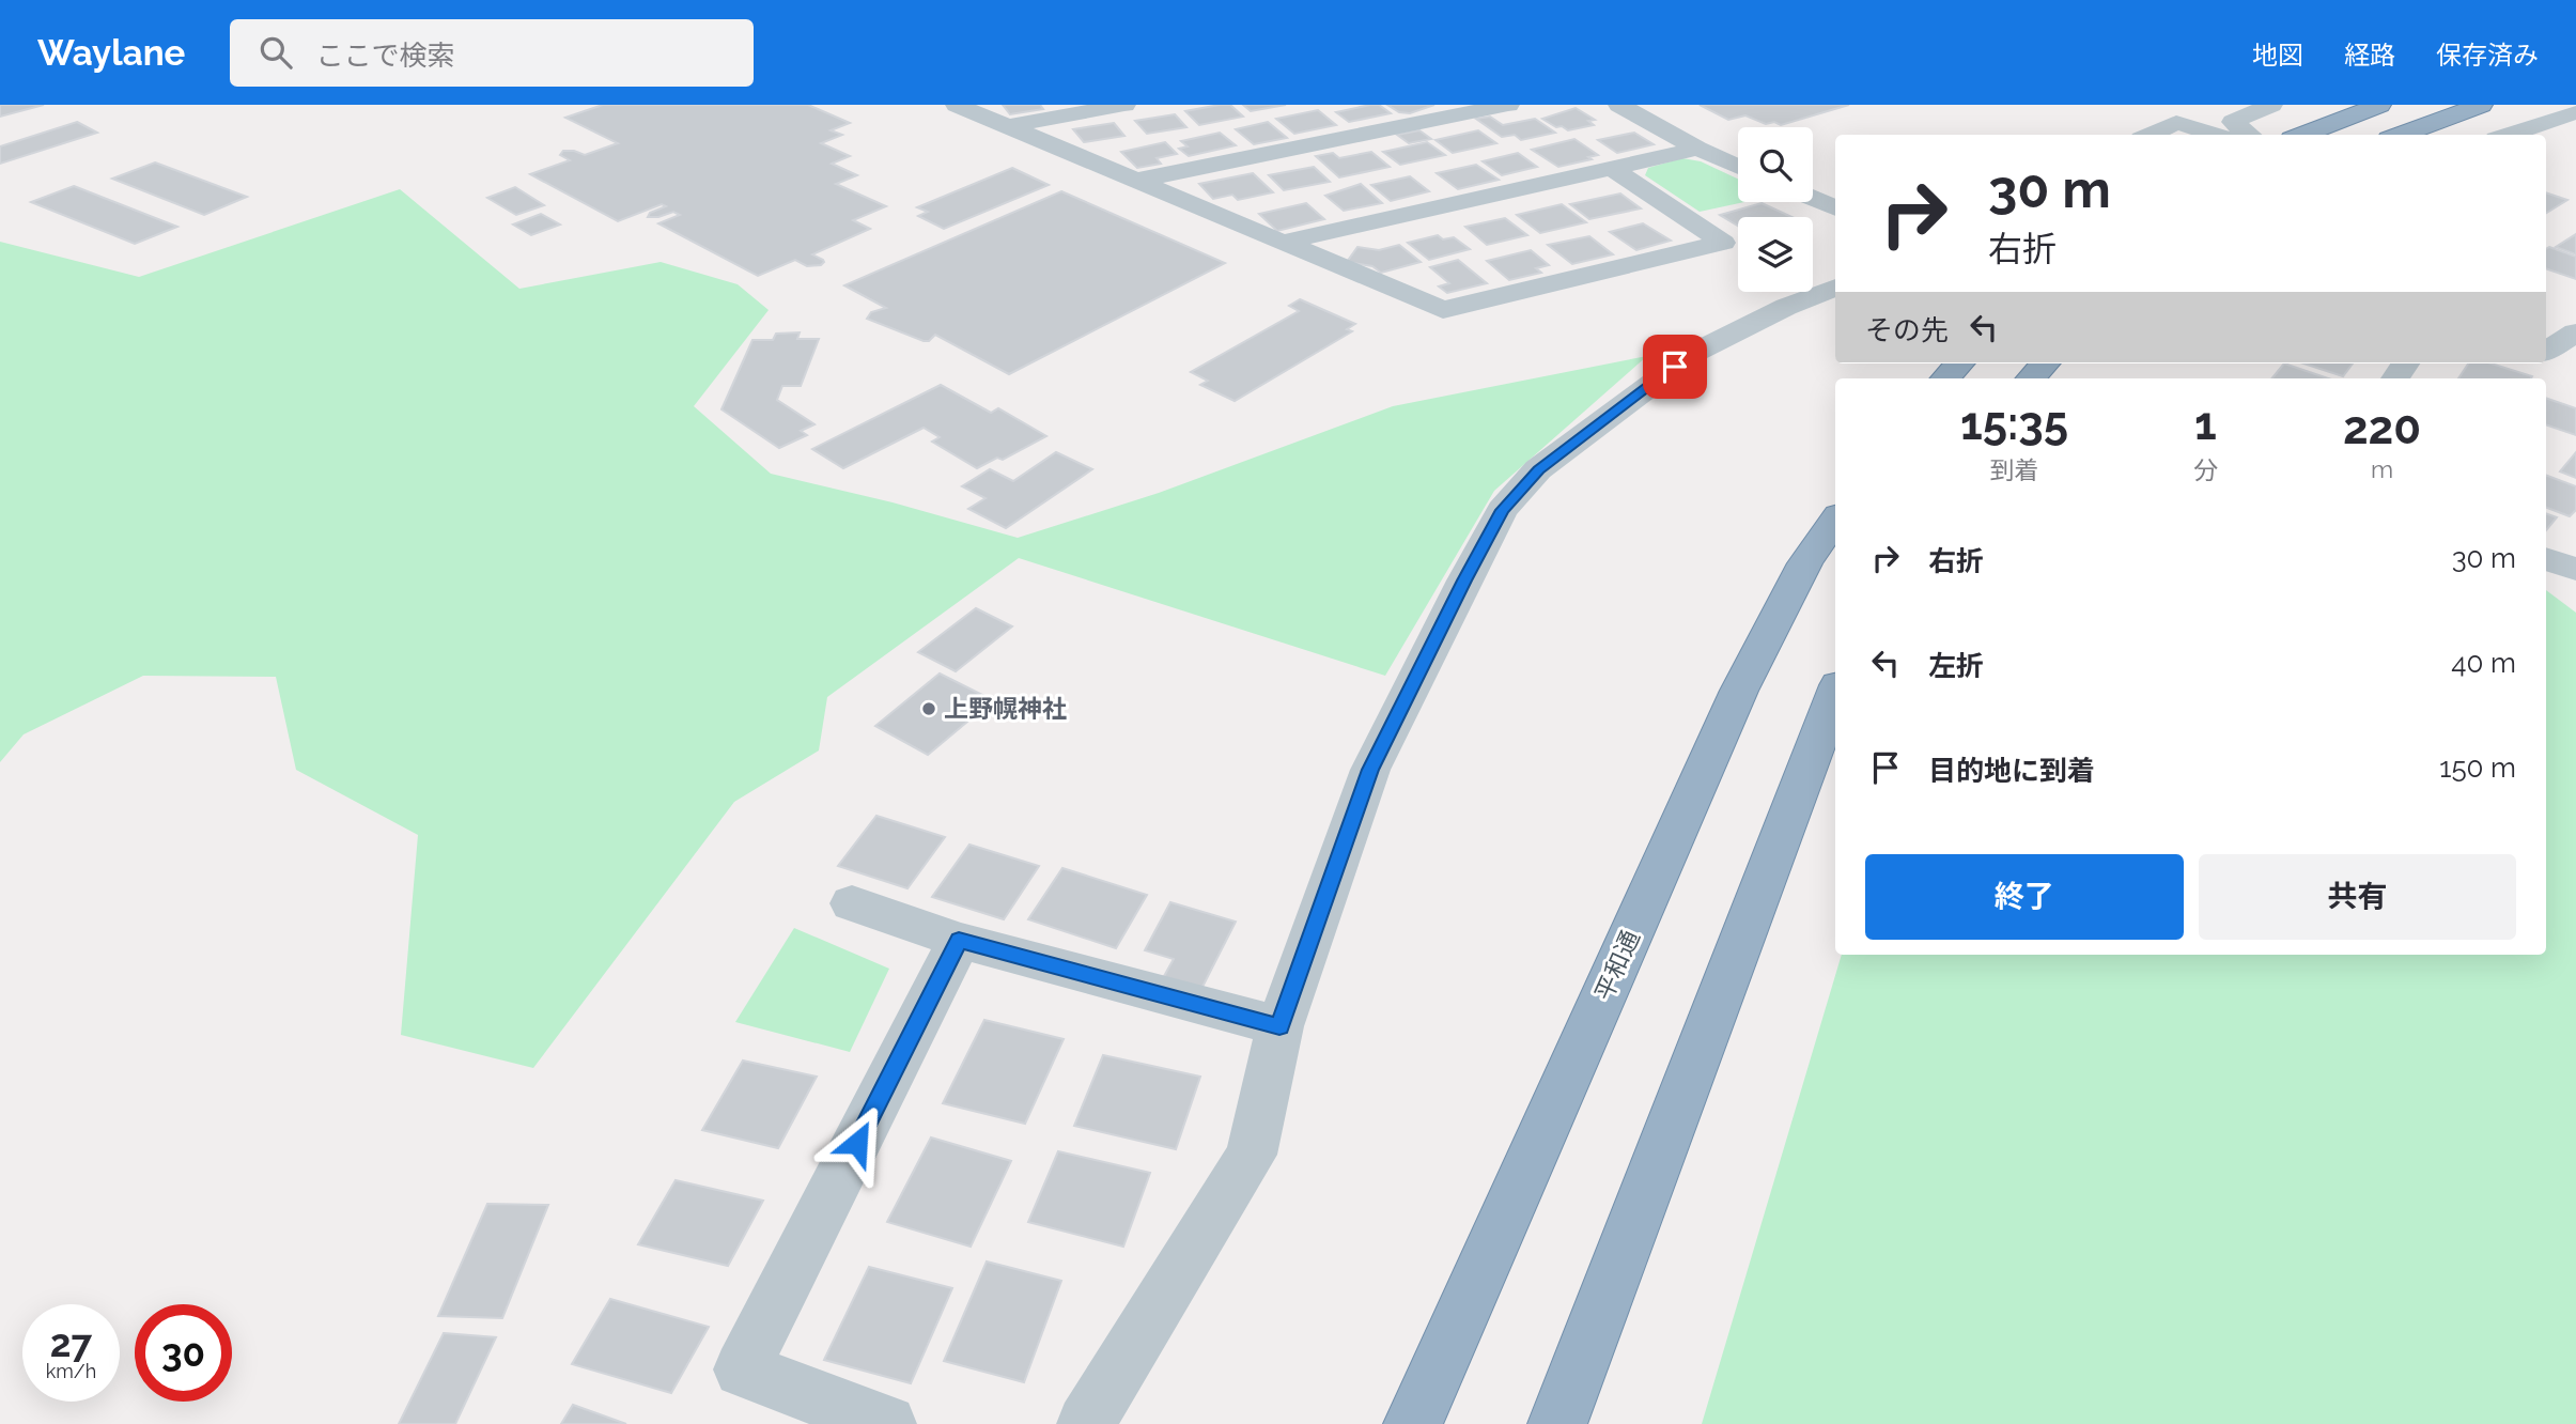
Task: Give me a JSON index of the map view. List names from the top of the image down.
{
  "streets": {
    "highway": ["平和通"]
  },
  "places": ["上野幌神社"],
  "page": {
    "header": "Waylane",
    "search": "ここで検索",
    "nav": ["地図", "経路", "保存済み"],
    "turn": ["30 m", "右折"],
    "then": "その先",
    "eta": [
      "15:35",
      "到着",
      "1",
      "分",
      "220",
      "m"
    ],
    "list": [
      {
        "name": "右折",
        "value": "30 m"
      },
      {
        "name": "左折",
        "value": "40 m"
      },
      {
        "name": "目的地に到着",
        "value": "150 m"
      }
    ],
    "buttons": ["終了", "共有"],
    "speed": "27 km/h",
    "limit": "30"
  }
}
